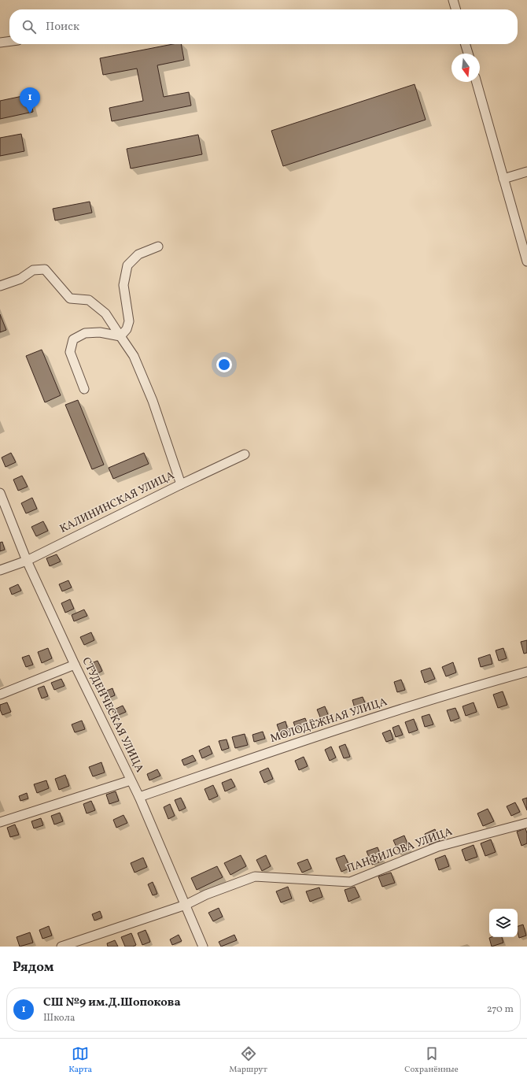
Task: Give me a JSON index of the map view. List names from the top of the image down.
{
  "streets": {
    "street": [
      "КАЛИНИНСКАЯ УЛИЦА",
      "СТУДЕНЧЕСКАЯ УЛИЦА",
      "МОЛОДЁЖНАЯ УЛИЦА",
      "ПАНФИЛОВА УЛИЦА"
    ]
  },
  "crossings": [
    ["КАЛИНИНСКАЯ УЛИЦА", "СТУДЕНЧЕСКАЯ УЛИЦА"],
    ["СТУДЕНЧЕСКАЯ УЛИЦА", "МОЛОДЁЖНАЯ УЛИЦА"],
    ["СТУДЕНЧЕСКАЯ УЛИЦА", "ПАНФИЛОВА УЛИЦА"]
  ],
  "north": "bottom",
  "page": {
    "search": "Поиск",
    "pins": "1",
    "heading": "Рядом",
    "list": [
      {
        "mark": "1",
        "name": "СШ №9 им.Д.Шопокова",
        "note": "Школа",
        "value": "270 m"
      }
    ],
    "nav": ["Карта", "Маршрут", "Сохранённые"]
  }
}
